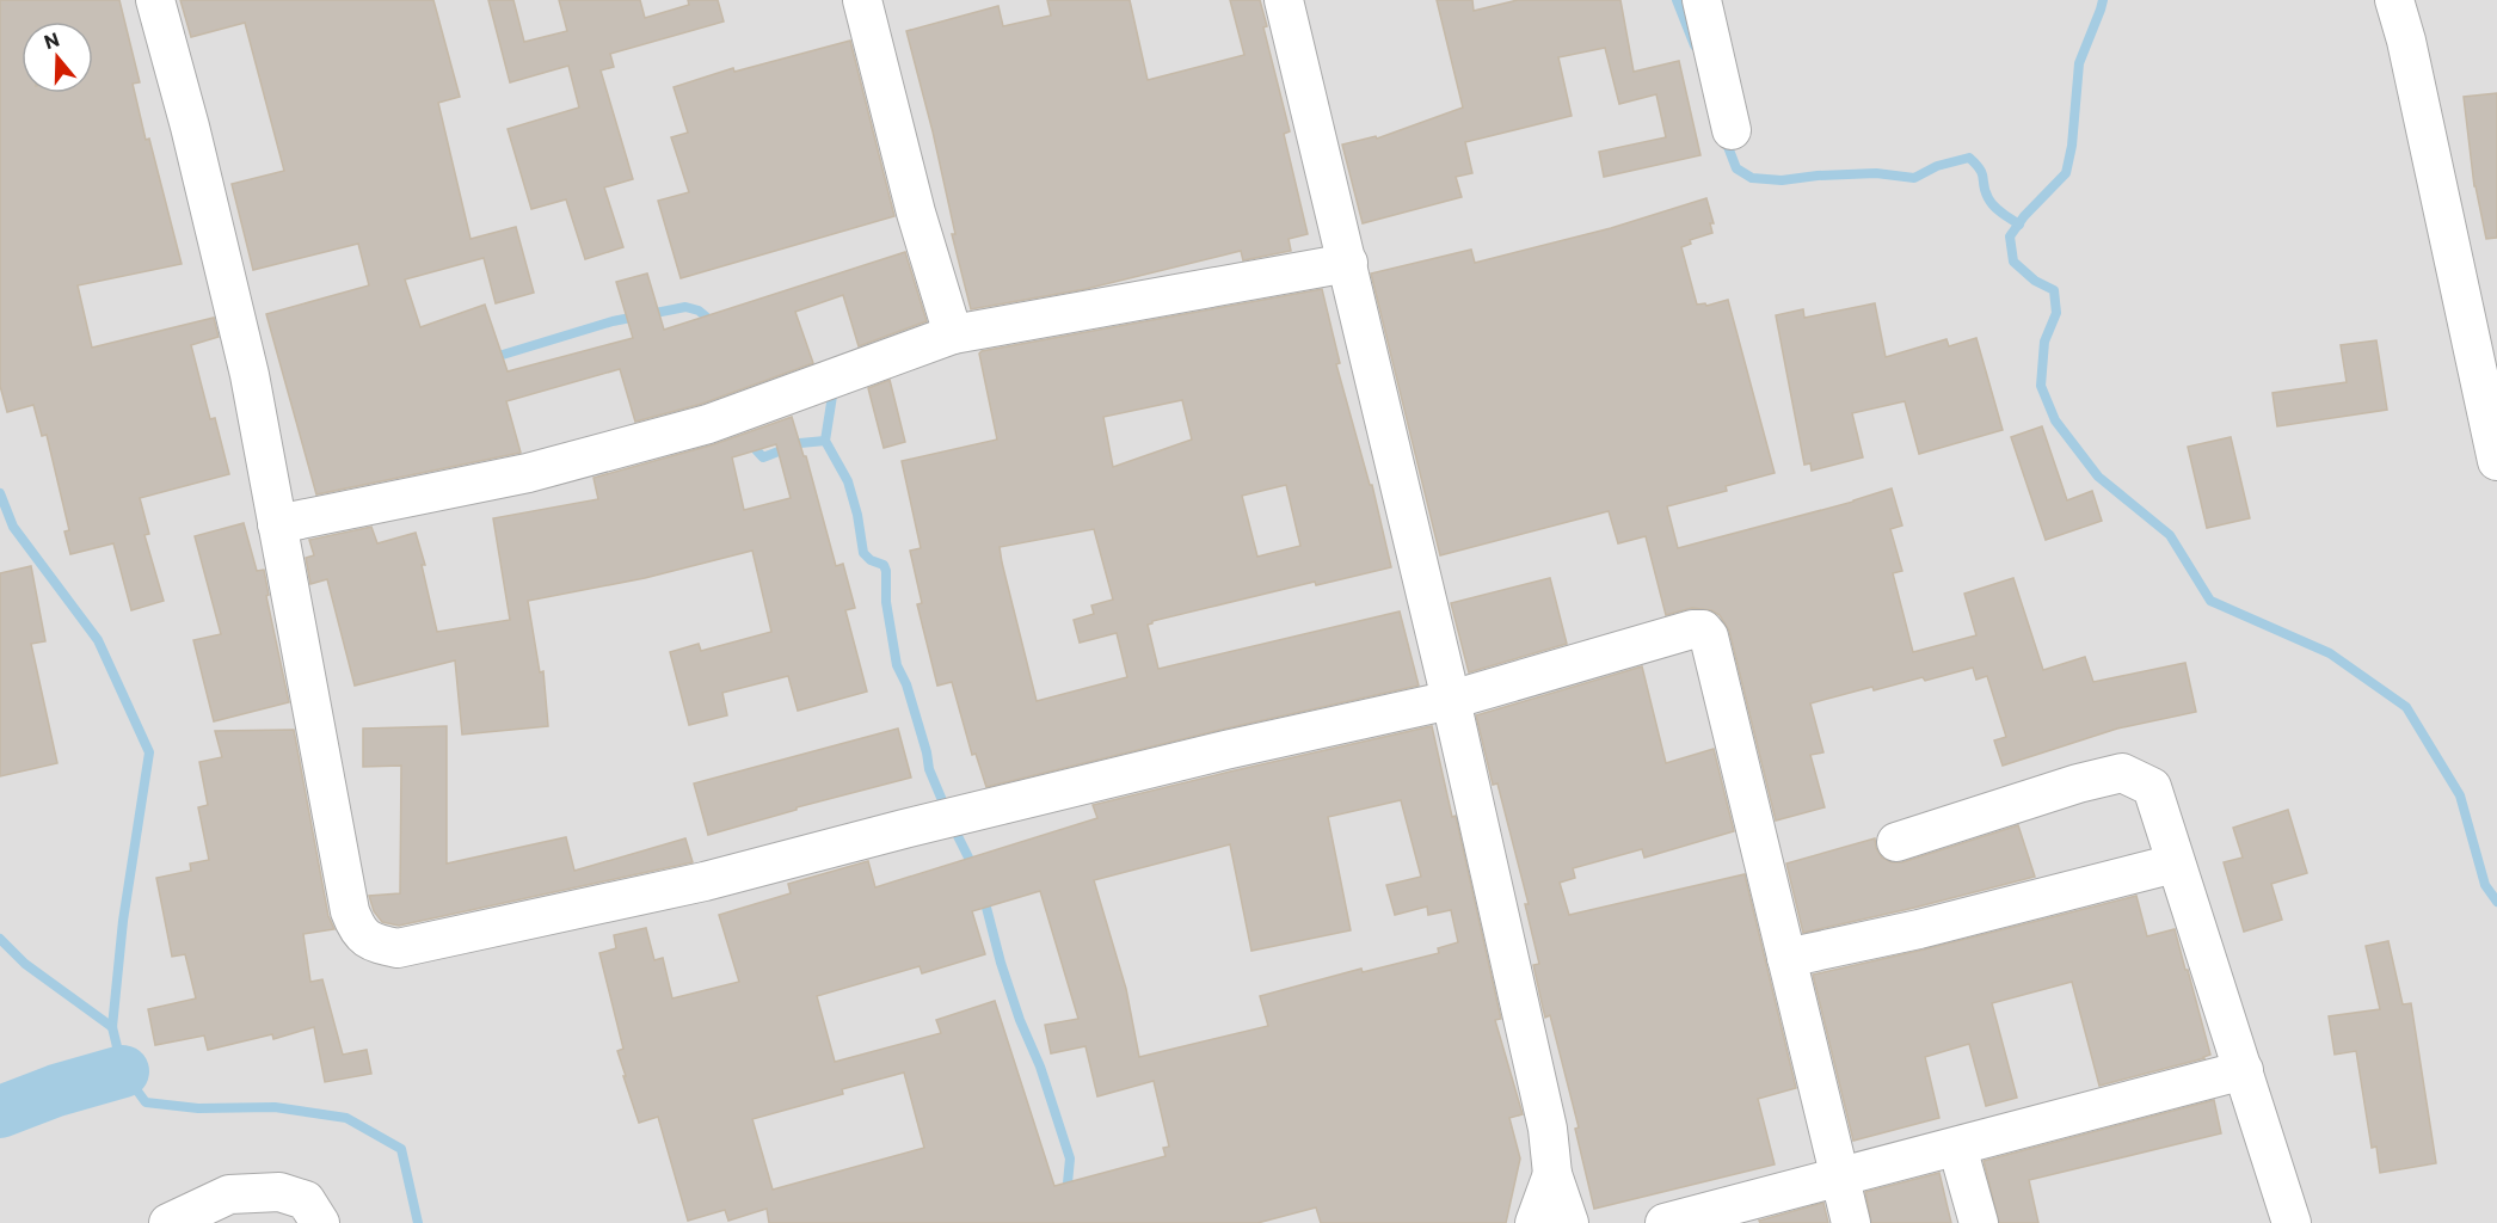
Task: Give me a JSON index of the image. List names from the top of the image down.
{
  "north": "top"
}
